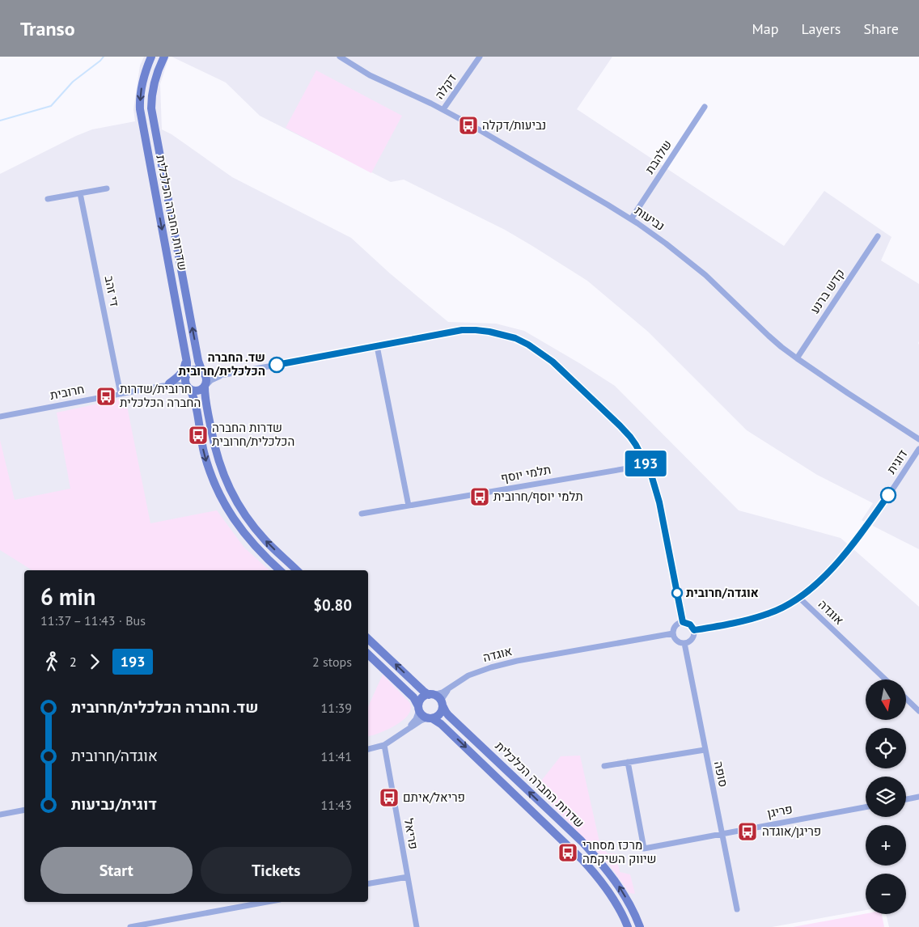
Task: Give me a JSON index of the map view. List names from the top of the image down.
{
  "streets": {
    "main road": ["שדרות החברה הכלכלית"],
    "street": [
      "דקלה",
      "שלהבת",
      "נביעות",
      "די זהב",
      "קדש ברנע",
      "חרובית",
      "דוגית",
      "תלמי יוסף",
      "אוגדה",
      "סופה",
      "פריגן",
      "פריאל"
    ]
  },
  "crossings": [
    ["דקלה", "נביעות"],
    ["שלהבת", "נביעות"],
    ["שדרות החברה הכלכלית", "חרובית"],
    ["שדרות החברה הכלכלית", "אוגדה"],
    ["נביעות", "קדש ברנע"],
    ["די זהב", "חרובית"],
    ["דוגית", "אוגדה"],
    ["אוגדה", "סופה"],
    ["סופה", "פריגן"]
  ],
  "places": {
    "bus stop": [
      "נביעות/דקלה",
      "חרובית/שדרות החברה הכלכלית",
      "שדרות החברה הכלכלית/חרובית",
      "תלמי יוסף/חרובית",
      "פריאל/איתם",
      "פריגן/אוגדה",
      "מרכז מסחרי שיווק השיקמה"
    ],
    "other": ["שד. החברה הכלכלית/חרובית", "אוגדה/חרובית"]
  },
  "lines": ["bus line 193"],
  "north": "bottom",
  "page": {
    "header": "Transo",
    "nav": ["Map", "Layers", "Share"],
    "on_map": "193",
    "heading": ["6 min", "11:37 – 11:43 · Bus", "$0.80"],
    "legs": ["2", "193", "2 stops"],
    "map_buttons": ["+", "−"],
    "list": [
      {
        "name": "שד. החברה הכלכלית/חרובית",
        "value": "11:39"
      },
      {
        "name": "אוגדה/חרובית",
        "value": "11:41"
      },
      {
        "name": "דוגית/נביעות",
        "value": "11:43"
      }
    ],
    "buttons": ["Start", "Tickets"]
  }
}
